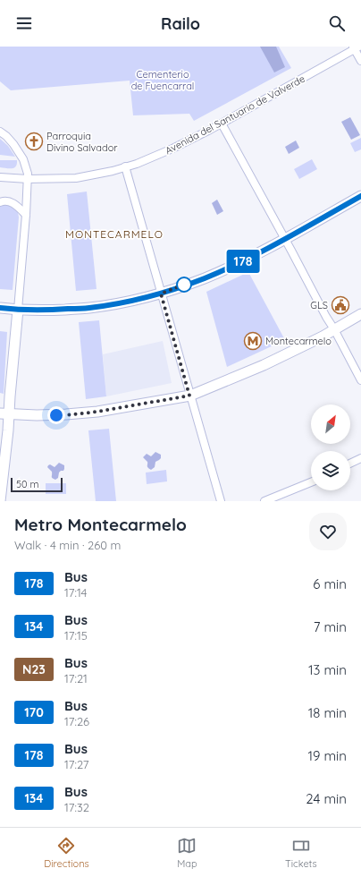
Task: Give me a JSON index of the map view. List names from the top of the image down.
{
  "streets": {
    "street": ["Avenida del Santuario de Valverde"]
  },
  "districts": ["MONTECARMELO"],
  "parks": ["Cementerio de Fuencarral"],
  "places": {
    "church": ["Parroquia Divino Salvador"],
    "public building": ["GLS"],
    "metro station": ["Montecarmelo"]
  },
  "lines": ["bus line 178"],
  "scale_bar": "50 m",
  "north": "top right",
  "page": {
    "header": "Railo",
    "on_map": "178",
    "scale": "50 m",
    "heading": ["Metro Montecarmelo", "Walk · 4 min · 260 m"],
    "list": [
      {
        "mark": "178",
        "name": "Bus",
        "note": "17:14",
        "value": "6 min"
      },
      {
        "mark": "134",
        "name": "Bus",
        "note": "17:15",
        "value": "7 min"
      },
      {
        "mark": "N23",
        "name": "Bus",
        "note": "17:21",
        "value": "13 min"
      },
      {
        "mark": "170",
        "name": "Bus",
        "note": "17:26",
        "value": "18 min"
      },
      {
        "mark": "178",
        "name": "Bus",
        "note": "17:27",
        "value": "19 min"
      },
      {
        "mark": "134",
        "name": "Bus",
        "note": "17:32",
        "value": "24 min"
      }
    ],
    "tabs": ["Directions", "Map", "Tickets"]
  }
}
